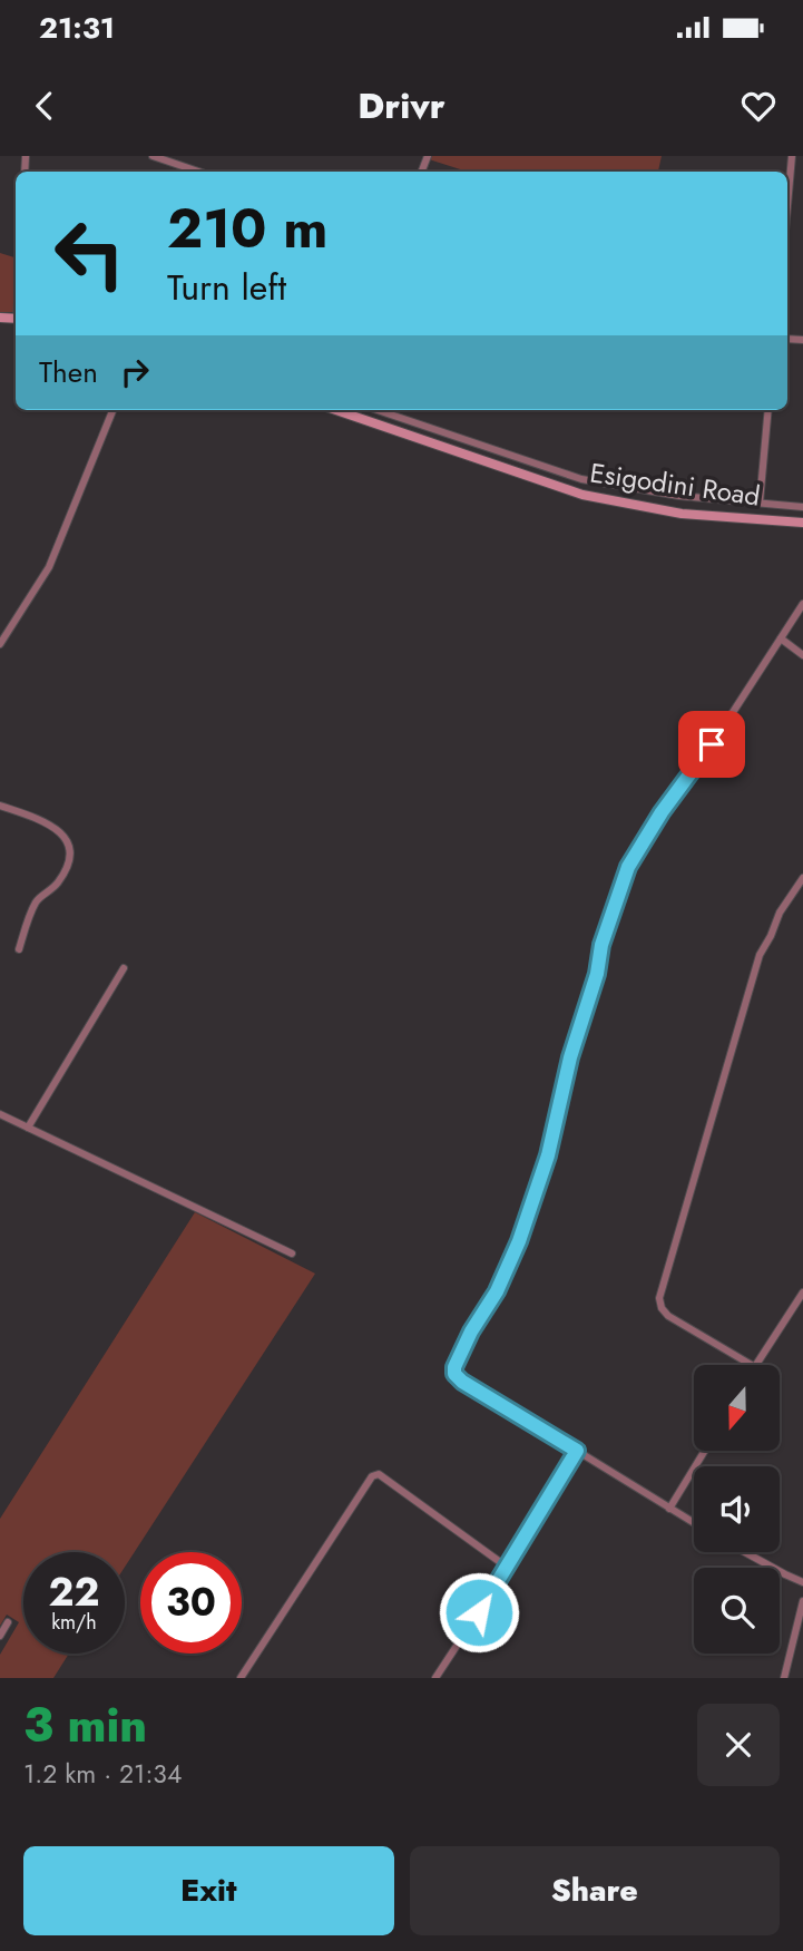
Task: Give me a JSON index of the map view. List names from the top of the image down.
{
  "streets": {
    "main road": ["Esigodini Road"]
  },
  "north": "bottom",
  "page": {
    "status": "21:31",
    "header": "Drivr",
    "turn": ["210 m", "Turn left"],
    "then": "Then",
    "speed": "22 km/h",
    "limit": "30",
    "heading": ["3 min", "1.2 km · 21:34"],
    "buttons": ["Exit", "Share"]
  }
}
